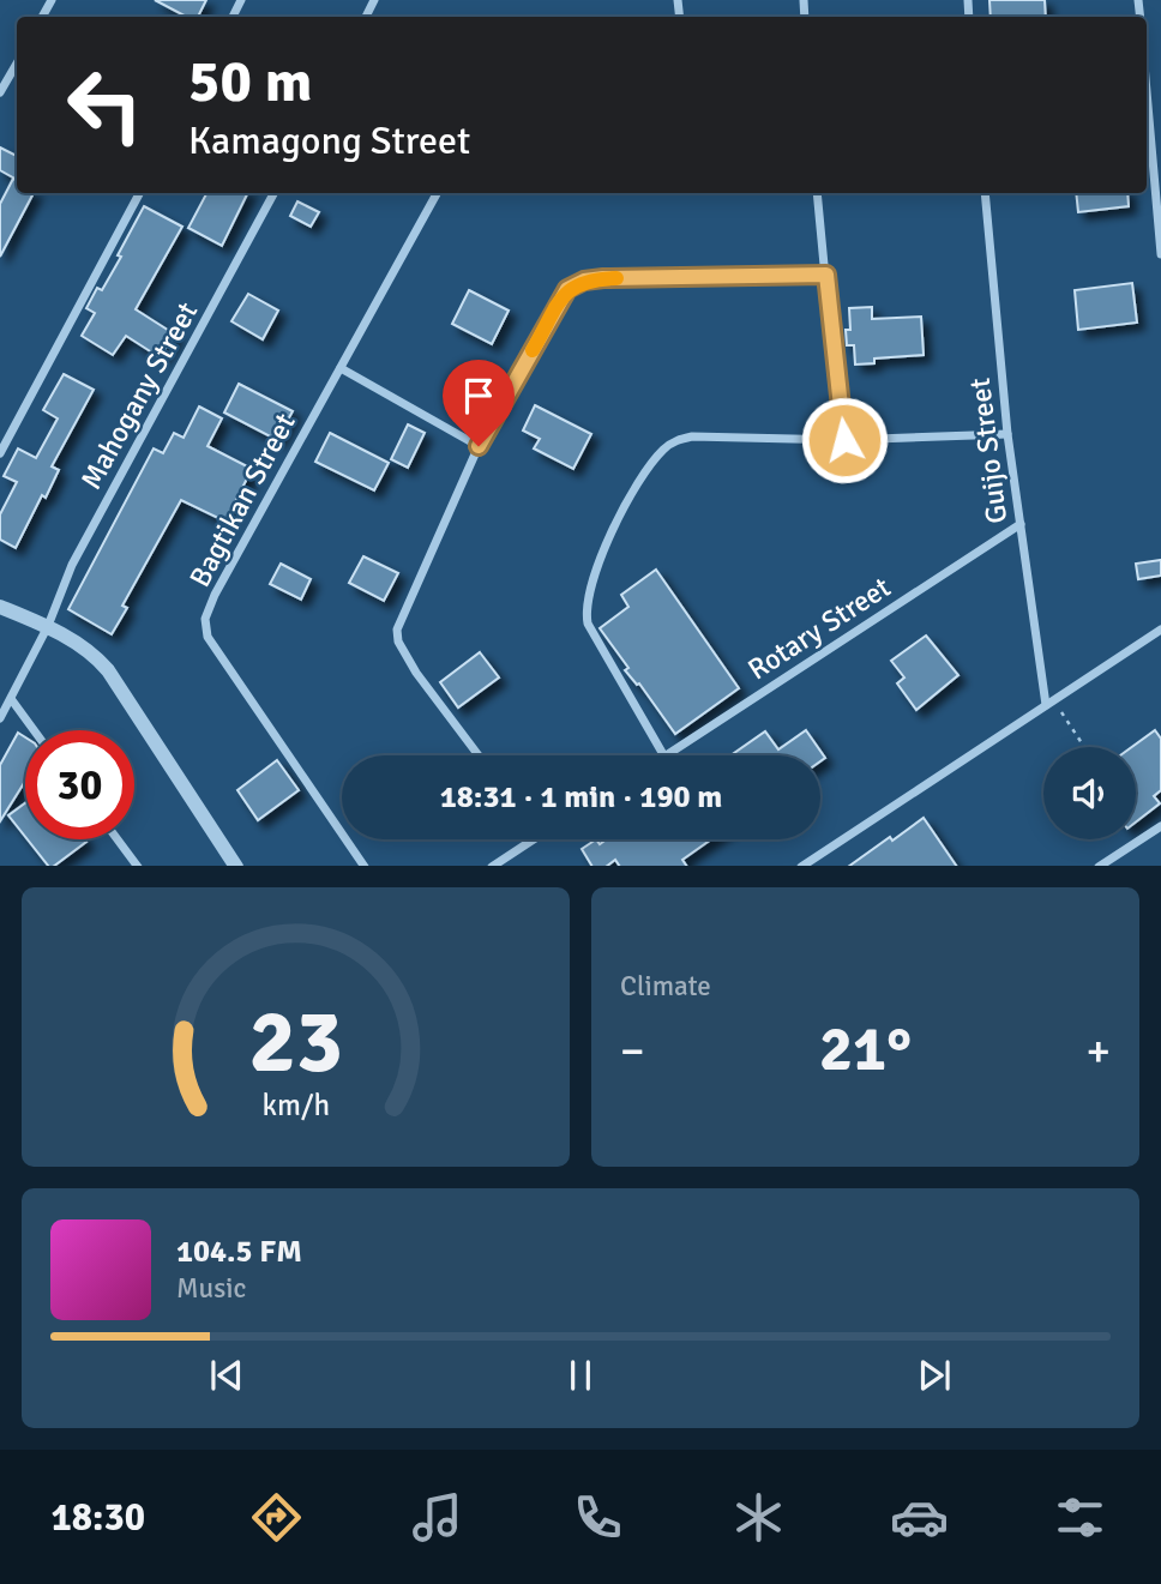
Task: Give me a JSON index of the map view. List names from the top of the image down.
{
  "streets": {
    "street": [
      "Mahogany Street",
      "Guijo Street",
      "Bagtikan Street",
      "Rotary Street"
    ]
  },
  "crossings": [
    ["Guijo Street", "Rotary Street"]
  ],
  "page": {
    "turn": ["50 m", "Kamagong Street"],
    "limit": "30",
    "trip": "18:31 · 1 min · 190 m",
    "tile": "Climate",
    "heat": ["−", "21°", "+"],
    "song": ["104.5 FM", "Music"],
    "tabs": "18:30",
    "gauge": ["23", "km/h"]
  }
}
